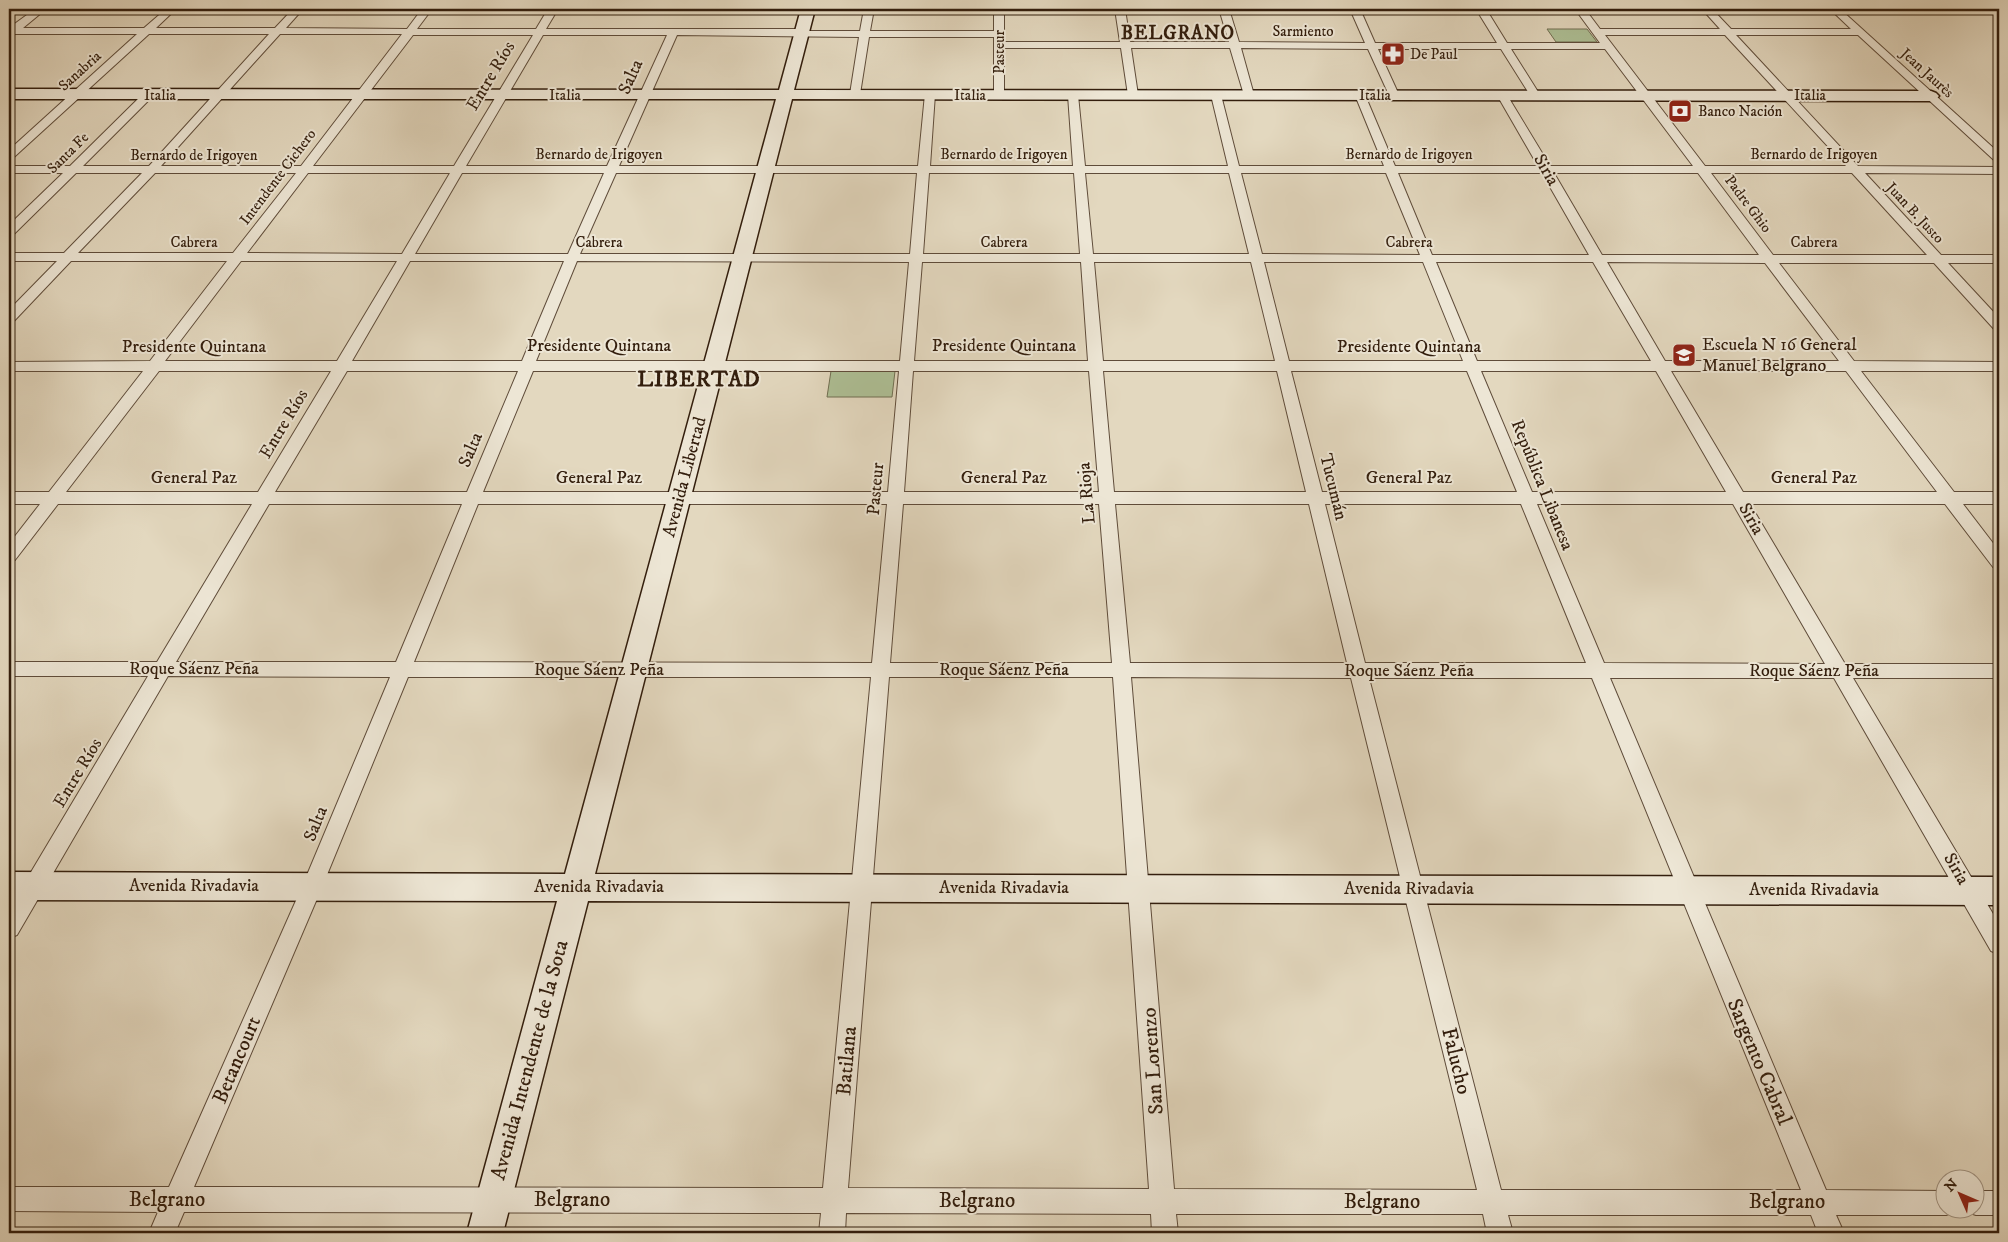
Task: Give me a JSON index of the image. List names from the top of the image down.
{
  "streets": {
    "main road": [
      "Italia",
      "Avenida Libertad",
      "Avenida Rivadavia",
      "Avenida Intendente de la Sota"
    ],
    "street": [
      "Sarmiento",
      "Pasteur",
      "Sanabria",
      "Jean Jaurès",
      "Entre Ríos",
      "Salta",
      "Santa Fe",
      "Bernardo de Irigoyen",
      "Siria",
      "Intendente Cichero",
      "Padre Ghio",
      "Juan B. Justo",
      "Cabrera",
      "Presidente Quintana",
      "General Paz",
      "República Libanesa",
      "Tucumán",
      "La Rioja",
      "Roque Sáenz Peña",
      "Betancourt",
      "Batilana",
      "San Lorenzo",
      "Falucho",
      "Sargento Cabral",
      "Belgrano"
    ]
  },
  "crossings": [
    ["Sarmiento", "Pasteur"],
    ["Sarmiento", "Padre Ghio"],
    ["Pasteur", "Italia"],
    ["Pasteur", "Bernardo de Irigoyen"],
    ["Pasteur", "Cabrera"],
    ["Pasteur", "Presidente Quintana"],
    ["Pasteur", "General Paz"],
    ["Pasteur", "Roque Sáenz Peña"],
    ["Pasteur", "Avenida Rivadavia"],
    ["Pasteur", "Batilana"],
    ["Sanabria", "Italia"],
    ["Jean Jaurès", "Italia"],
    ["Entre Ríos", "Italia"],
    ["Entre Ríos", "Bernardo de Irigoyen"],
    ["Entre Ríos", "Cabrera"],
    ["Entre Ríos", "Presidente Quintana"],
    ["Entre Ríos", "General Paz"],
    ["Entre Ríos", "Roque Sáenz Peña"],
    ["Entre Ríos", "Avenida Rivadavia"],
    ["Salta", "Italia"],
    ["Salta", "Bernardo de Irigoyen"],
    ["Salta", "Cabrera"],
    ["Salta", "Presidente Quintana"],
    ["Salta", "General Paz"],
    ["Salta", "Roque Sáenz Peña"],
    ["Salta", "Avenida Rivadavia"],
    ["Salta", "Betancourt"],
    ["Italia", "Santa Fe"],
    ["Italia", "Siria"],
    ["Italia", "Intendente Cichero"],
    ["Italia", "Padre Ghio"],
    ["Italia", "Juan B. Justo"],
    ["Italia", "Avenida Libertad"],
    ["Italia", "República Libanesa"],
    ["Italia", "Tucumán"],
    ["Italia", "La Rioja"],
    ["Santa Fe", "Bernardo de Irigoyen"],
    ["Bernardo de Irigoyen", "Siria"],
    ["Bernardo de Irigoyen", "Intendente Cichero"],
    ["Bernardo de Irigoyen", "Padre Ghio"],
    ["Bernardo de Irigoyen", "Juan B. Justo"],
    ["Bernardo de Irigoyen", "Avenida Libertad"],
    ["Bernardo de Irigoyen", "República Libanesa"],
    ["Bernardo de Irigoyen", "Tucumán"],
    ["Bernardo de Irigoyen", "La Rioja"],
    ["Siria", "Cabrera"],
    ["Siria", "Presidente Quintana"],
    ["Siria", "General Paz"],
    ["Siria", "Roque Sáenz Peña"],
    ["Siria", "Avenida Rivadavia"],
    ["Intendente Cichero", "Cabrera"],
    ["Intendente Cichero", "Presidente Quintana"],
    ["Intendente Cichero", "General Paz"],
    ["Padre Ghio", "Cabrera"],
    ["Padre Ghio", "Presidente Quintana"],
    ["Padre Ghio", "General Paz"],
    ["Juan B. Justo", "Cabrera"],
    ["Cabrera", "Avenida Libertad"],
    ["Cabrera", "República Libanesa"],
    ["Cabrera", "Tucumán"],
    ["Cabrera", "La Rioja"],
    ["Presidente Quintana", "Avenida Libertad"],
    ["Presidente Quintana", "República Libanesa"],
    ["Presidente Quintana", "Tucumán"],
    ["Presidente Quintana", "La Rioja"],
    ["Avenida Libertad", "General Paz"],
    ["Avenida Libertad", "Roque Sáenz Peña"],
    ["Avenida Libertad", "Avenida Rivadavia"],
    ["Avenida Libertad", "Avenida Intendente de la Sota"],
    ["General Paz", "República Libanesa"],
    ["General Paz", "Tucumán"],
    ["General Paz", "La Rioja"],
    ["República Libanesa", "Roque Sáenz Peña"],
    ["República Libanesa", "Avenida Rivadavia"],
    ["República Libanesa", "Sargento Cabral"],
    ["Tucumán", "Roque Sáenz Peña"],
    ["Tucumán", "Avenida Rivadavia"],
    ["Tucumán", "Falucho"],
    ["La Rioja", "Roque Sáenz Peña"],
    ["La Rioja", "Avenida Rivadavia"],
    ["La Rioja", "San Lorenzo"],
    ["Avenida Rivadavia", "Betancourt"],
    ["Avenida Rivadavia", "Avenida Intendente de la Sota"],
    ["Avenida Rivadavia", "Batilana"],
    ["Avenida Rivadavia", "San Lorenzo"],
    ["Avenida Rivadavia", "Falucho"],
    ["Avenida Rivadavia", "Sargento Cabral"],
    ["Betancourt", "Belgrano"],
    ["Avenida Intendente de la Sota", "Belgrano"],
    ["Batilana", "Belgrano"],
    ["San Lorenzo", "Belgrano"],
    ["Falucho", "Belgrano"],
    ["Sargento Cabral", "Belgrano"]
  ],
  "districts": ["BELGRANO", "LIBERTAD"],
  "places": {
    "pharmacy": ["De Paul"],
    "bank": ["Banco Nación"],
    "school or university": ["Escuela N 16 General Manuel Belgrano"]
  },
  "north": "top left"
}
